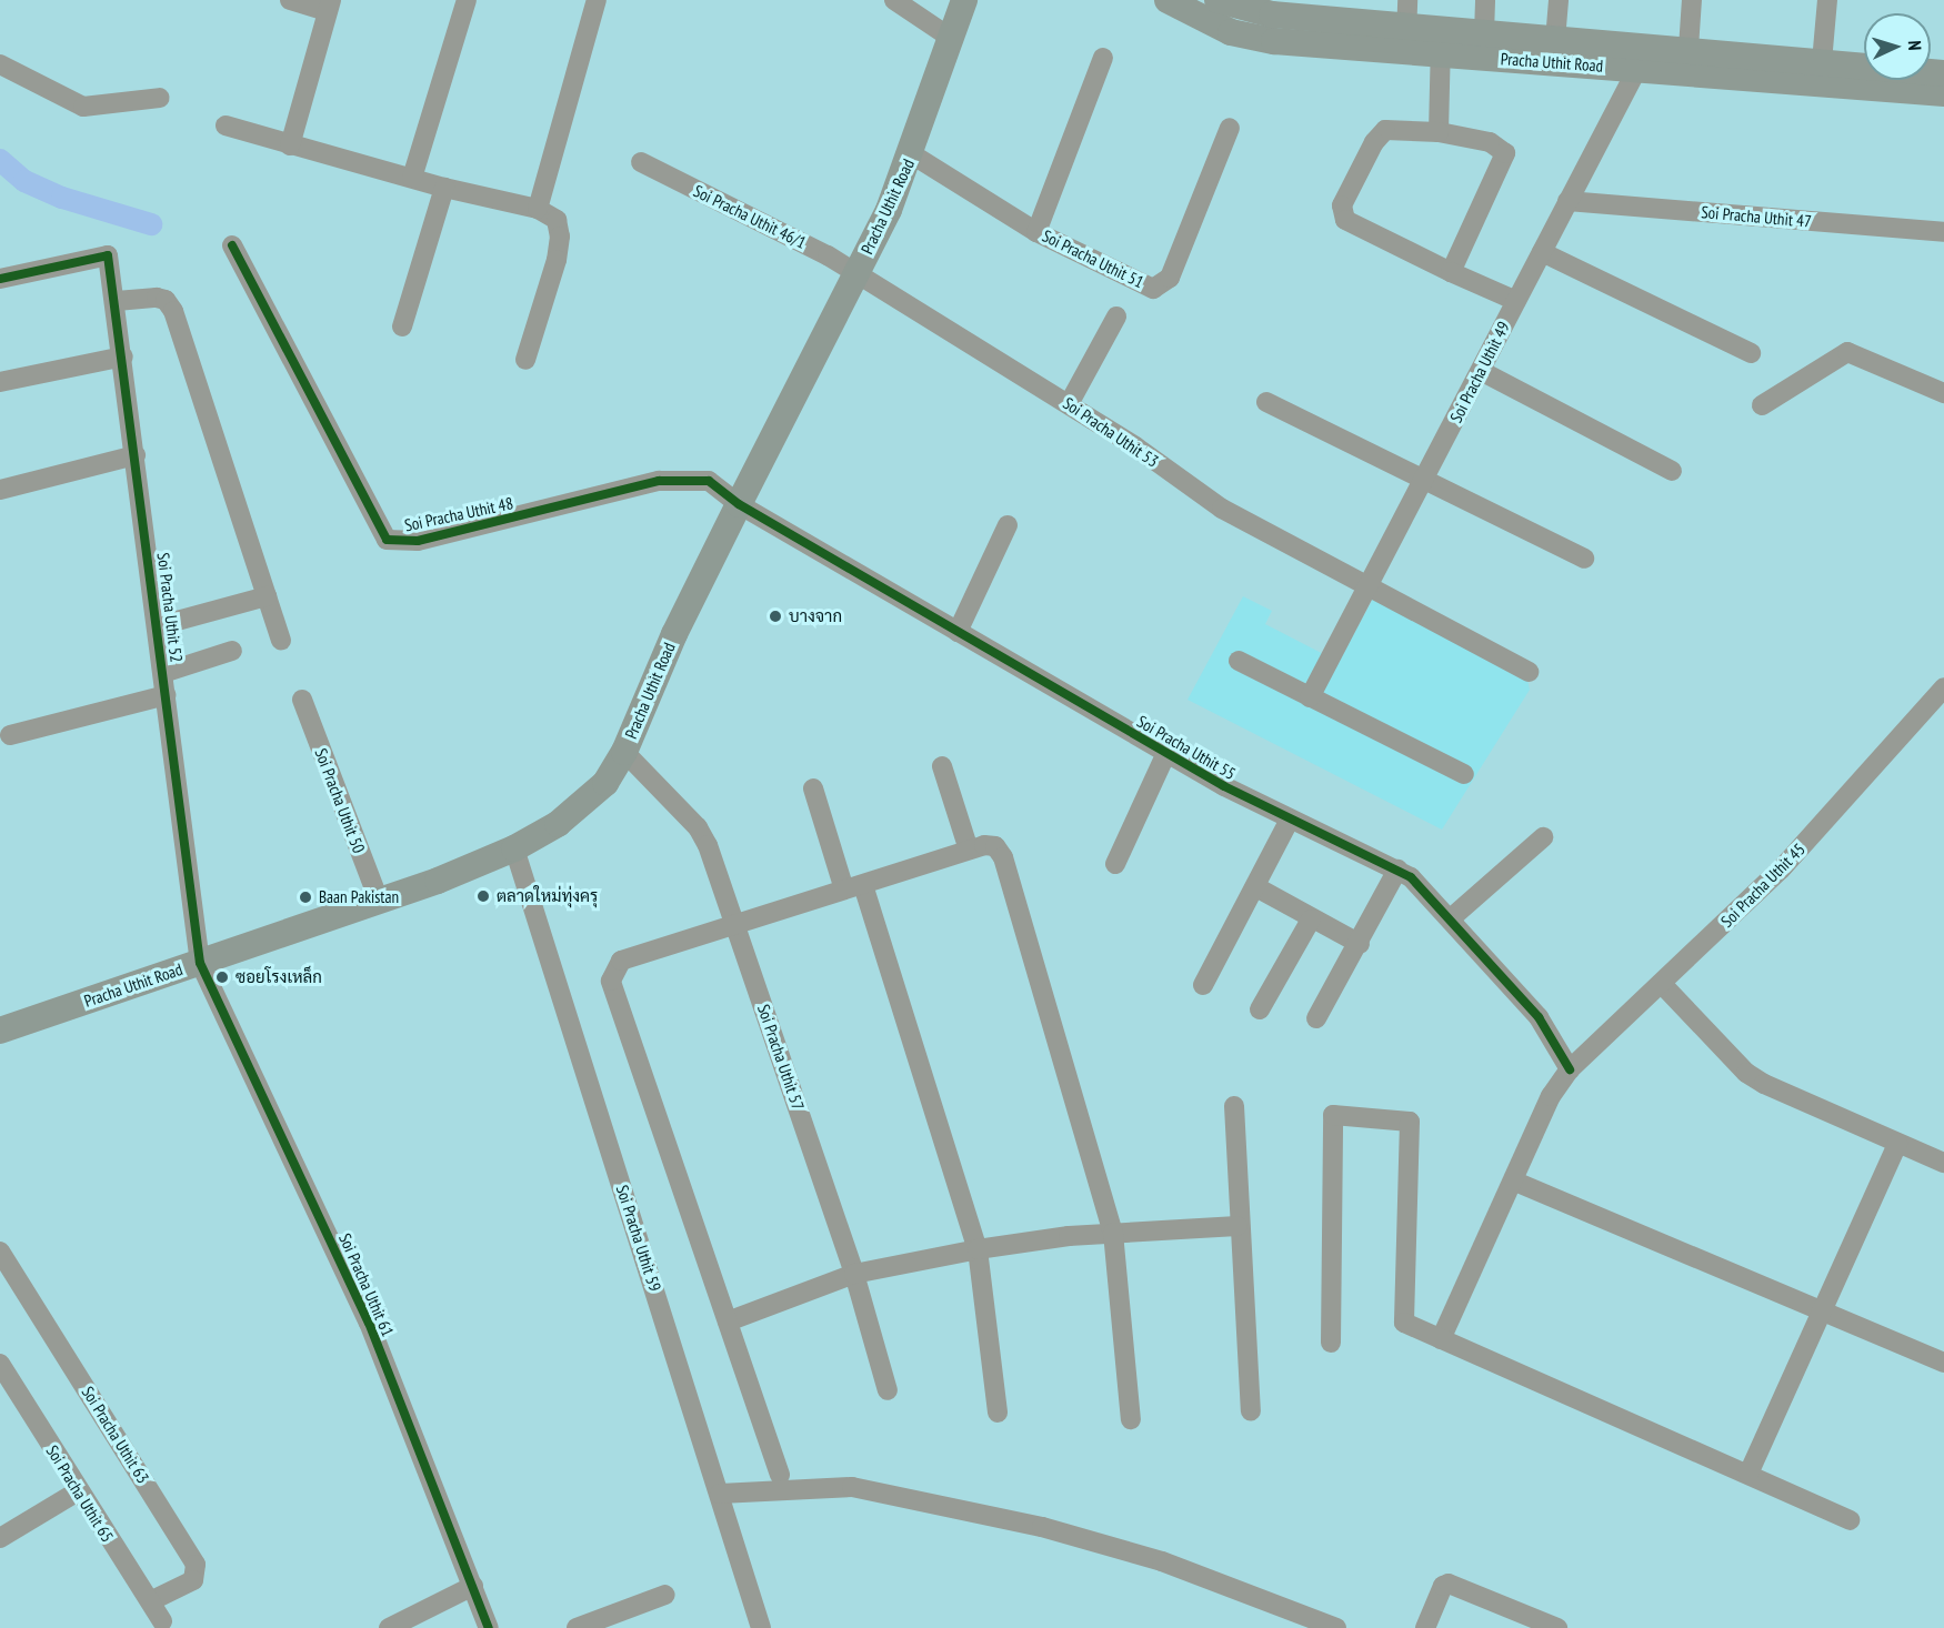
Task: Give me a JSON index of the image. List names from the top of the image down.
{
  "streets": {
    "main road": ["Pracha Uthit Road"],
    "street": [
      "Soi Pracha Uthit 46/1",
      "Soi Pracha Uthit 47",
      "Soi Pracha Uthit 51",
      "Soi Pracha Uthit 49",
      "Soi Pracha Uthit 53",
      "Soi Pracha Uthit 48",
      "Soi Pracha Uthit 52",
      "Soi Pracha Uthit 55",
      "Soi Pracha Uthit 50",
      "Soi Pracha Uthit 45",
      "Soi Pracha Uthit 57",
      "Soi Pracha Uthit 59",
      "Soi Pracha Uthit 61",
      "Soi Pracha Uthit 63",
      "Soi Pracha Uthit 65"
    ]
  },
  "crossings": [
    ["Pracha Uthit Road", "Soi Pracha Uthit 46/1"],
    ["Pracha Uthit Road", "Soi Pracha Uthit 51"],
    ["Pracha Uthit Road", "Soi Pracha Uthit 49"],
    ["Pracha Uthit Road", "Soi Pracha Uthit 53"],
    ["Pracha Uthit Road", "Soi Pracha Uthit 48"],
    ["Pracha Uthit Road", "Soi Pracha Uthit 52"],
    ["Pracha Uthit Road", "Soi Pracha Uthit 55"],
    ["Pracha Uthit Road", "Soi Pracha Uthit 50"],
    ["Pracha Uthit Road", "Soi Pracha Uthit 57"],
    ["Pracha Uthit Road", "Soi Pracha Uthit 59"],
    ["Pracha Uthit Road", "Soi Pracha Uthit 61"],
    ["Soi Pracha Uthit 46/1", "Soi Pracha Uthit 53"],
    ["Soi Pracha Uthit 47", "Soi Pracha Uthit 49"],
    ["Soi Pracha Uthit 49", "Soi Pracha Uthit 53"],
    ["Soi Pracha Uthit 48", "Soi Pracha Uthit 55"],
    ["Soi Pracha Uthit 52", "Soi Pracha Uthit 61"],
    ["Soi Pracha Uthit 55", "Soi Pracha Uthit 45"],
    ["Soi Pracha Uthit 63", "Soi Pracha Uthit 65"]
  ],
  "places": [
    "บางจาก",
    "ตลาดใหม่ทุ่งครุ",
    "Baan Pakistan",
    "ซอยโรงเหล็ก"
  ],
  "north": "right"
}
